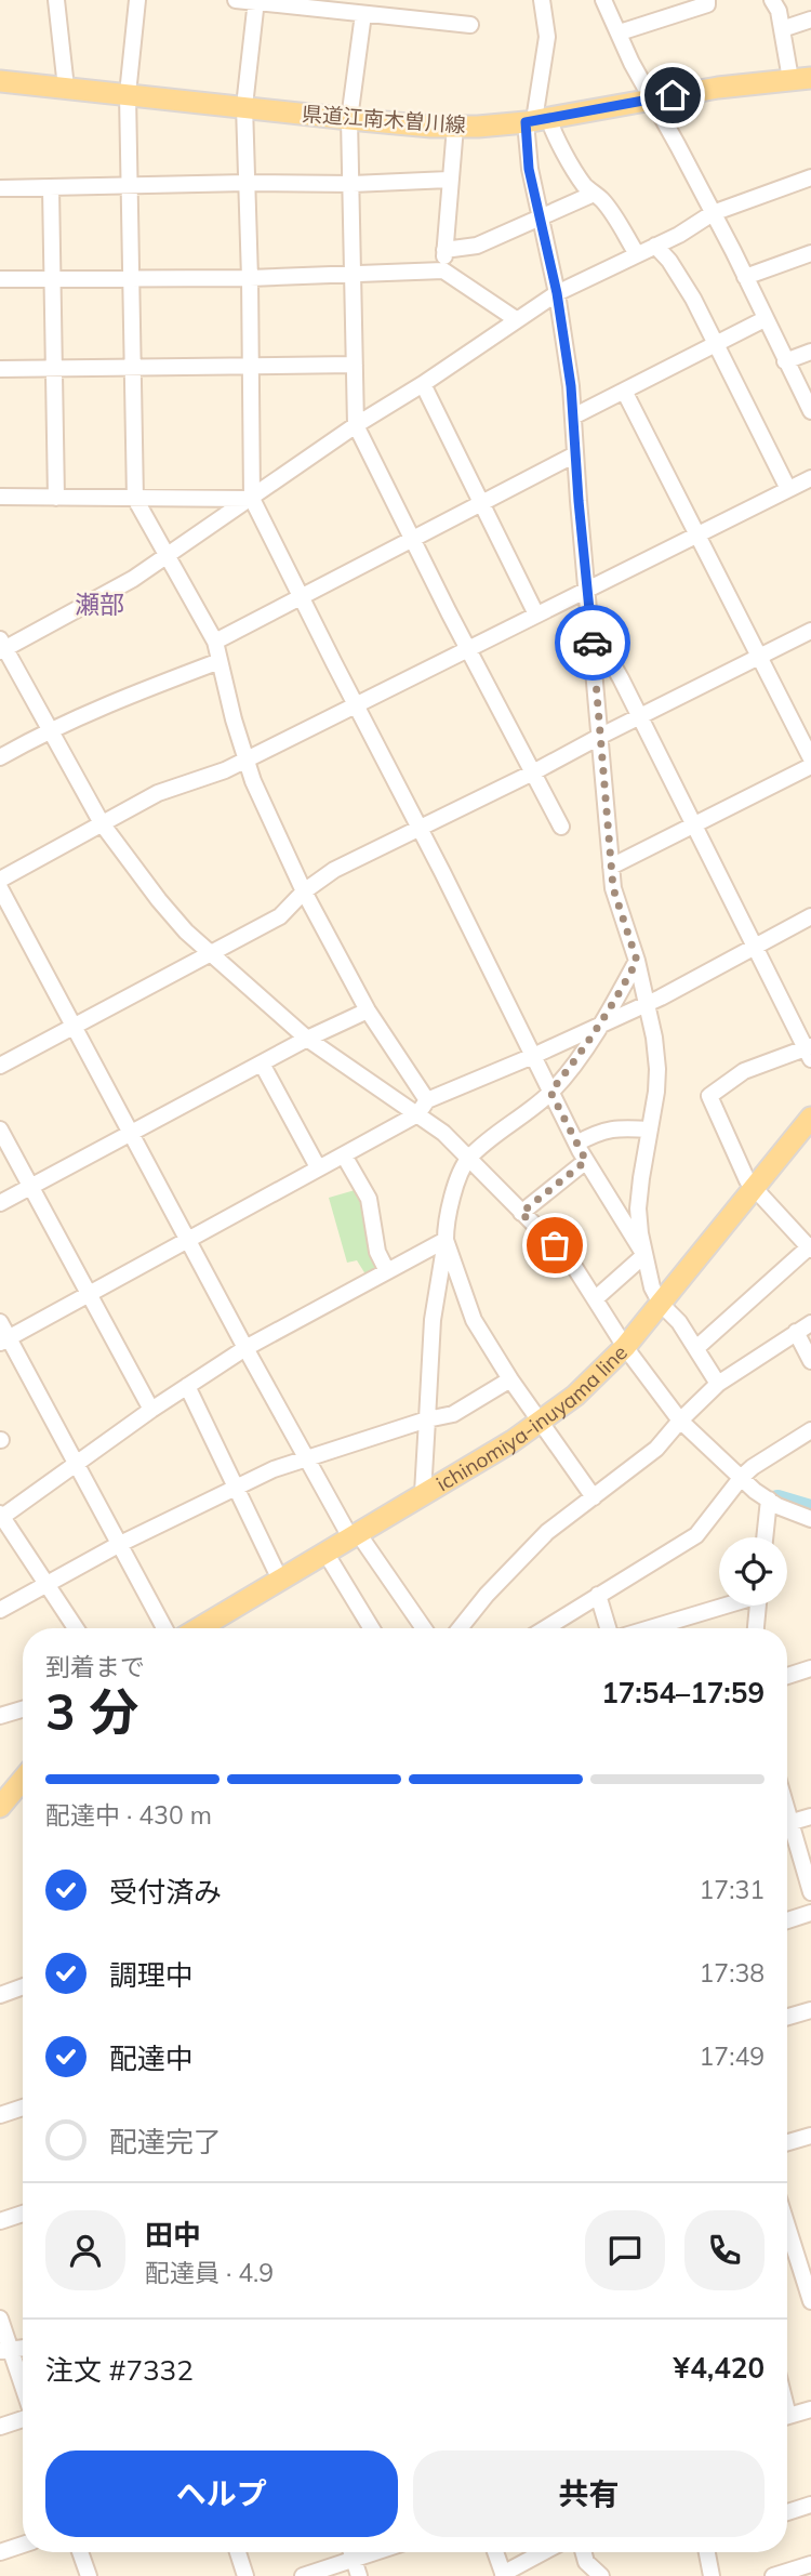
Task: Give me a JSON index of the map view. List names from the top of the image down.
{
  "streets": {
    "main road": ["県道江南木曽川線", "ichinomiya-inuyama line"]
  },
  "districts": ["瀬部"],
  "page": {
    "heading": ["3 分", "到着まで", "17:54–17:59"],
    "panel": [
      "田中",
      "配達員 · 4.9",
      "注文 #7332",
      "¥4,420"
    ],
    "bar": "配達中 · 430 m",
    "list": [
      ["受付済み", "17:31"],
      ["調理中", "17:38"],
      ["配達中", "17:49"],
      "配達完了"
    ],
    "buttons": ["ヘルプ", "共有"]
  }
}
